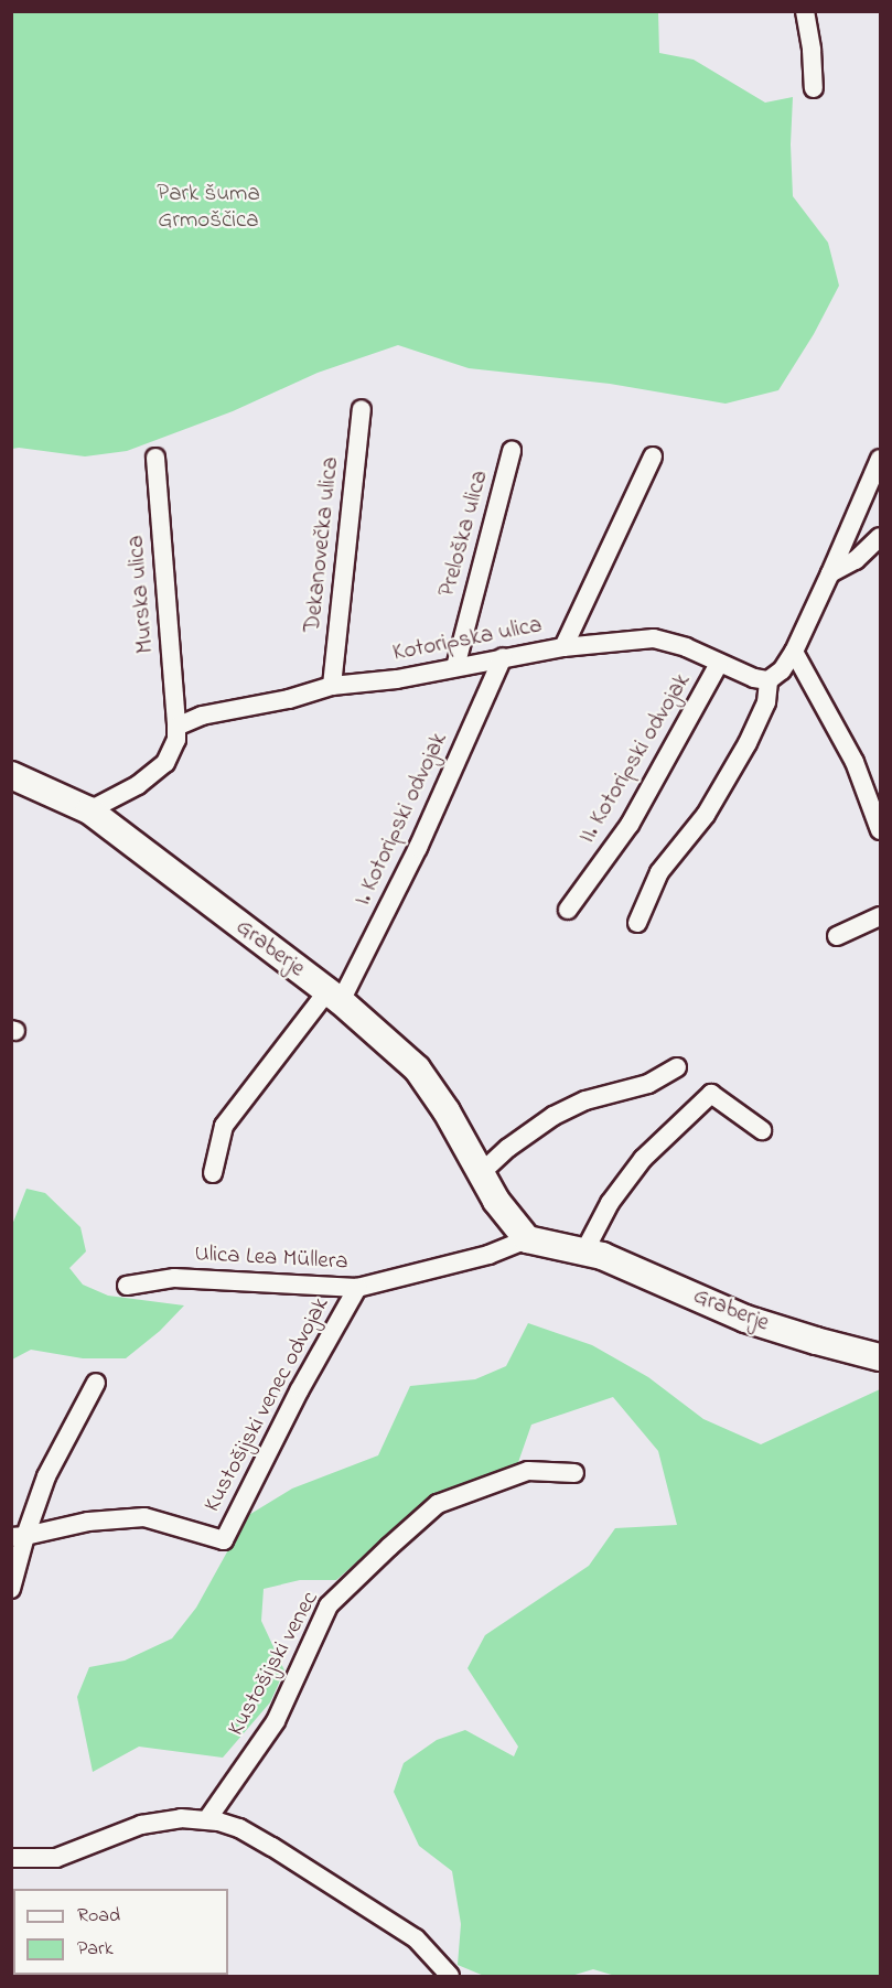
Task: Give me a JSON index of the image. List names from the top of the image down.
{
  "streets": {
    "street": [
      "Preloška ulica",
      "Dekanovečka ulica",
      "Murska ulica",
      "Kotoripska ulica",
      "II. Kotoripski odvojak",
      "I. Kotoripski odvojak",
      "Graberje",
      "Ulica Lea Müllera",
      "Kustošijski venec odvojak",
      "Kustošijski venec"
    ]
  },
  "crossings": [
    ["Preloška ulica", "Kotoripska ulica"],
    ["Dekanovečka ulica", "Kotoripska ulica"],
    ["Murska ulica", "Kotoripska ulica"],
    ["Kotoripska ulica", "II. Kotoripski odvojak"],
    ["Kotoripska ulica", "I. Kotoripski odvojak"],
    ["I. Kotoripski odvojak", "Graberje"],
    ["Graberje", "Ulica Lea Müllera"],
    ["Ulica Lea Müllera", "Kustošijski venec odvojak"]
  ],
  "parks": ["Park šuma Grmoščica"],
  "legend": ["Road", "Park"]
}
